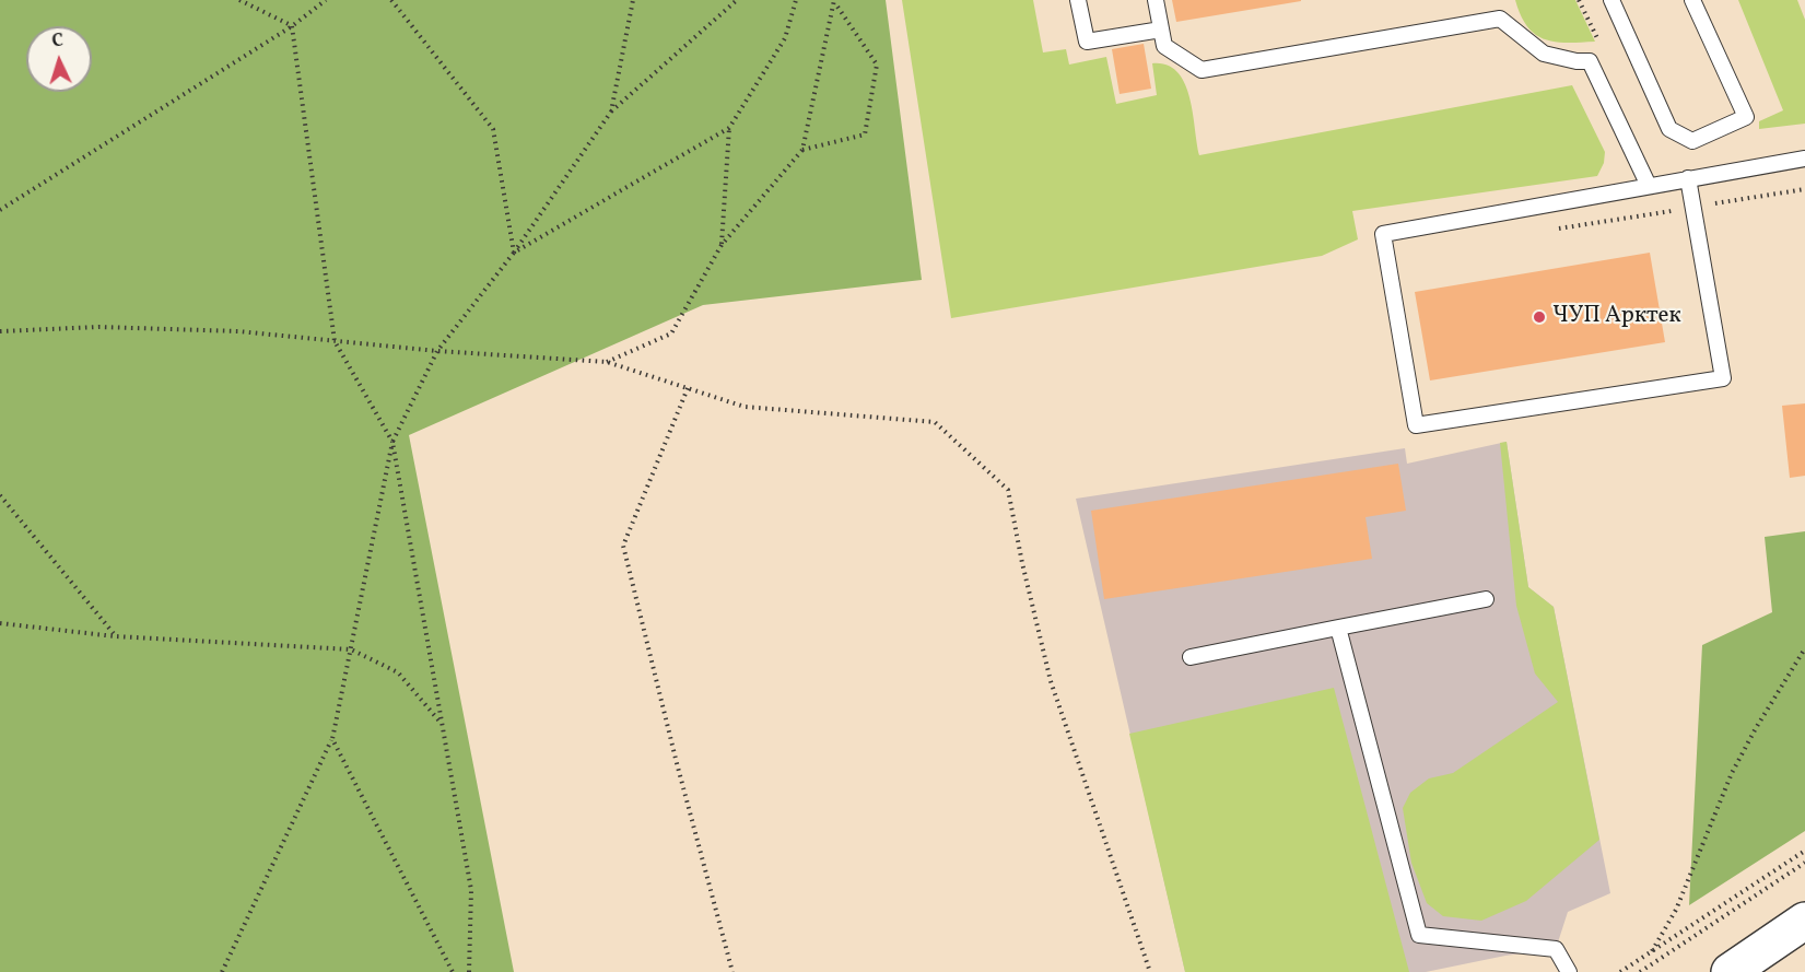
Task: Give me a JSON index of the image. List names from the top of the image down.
{
  "places": ["ЧУП Арктек"],
  "north": "top"
}
